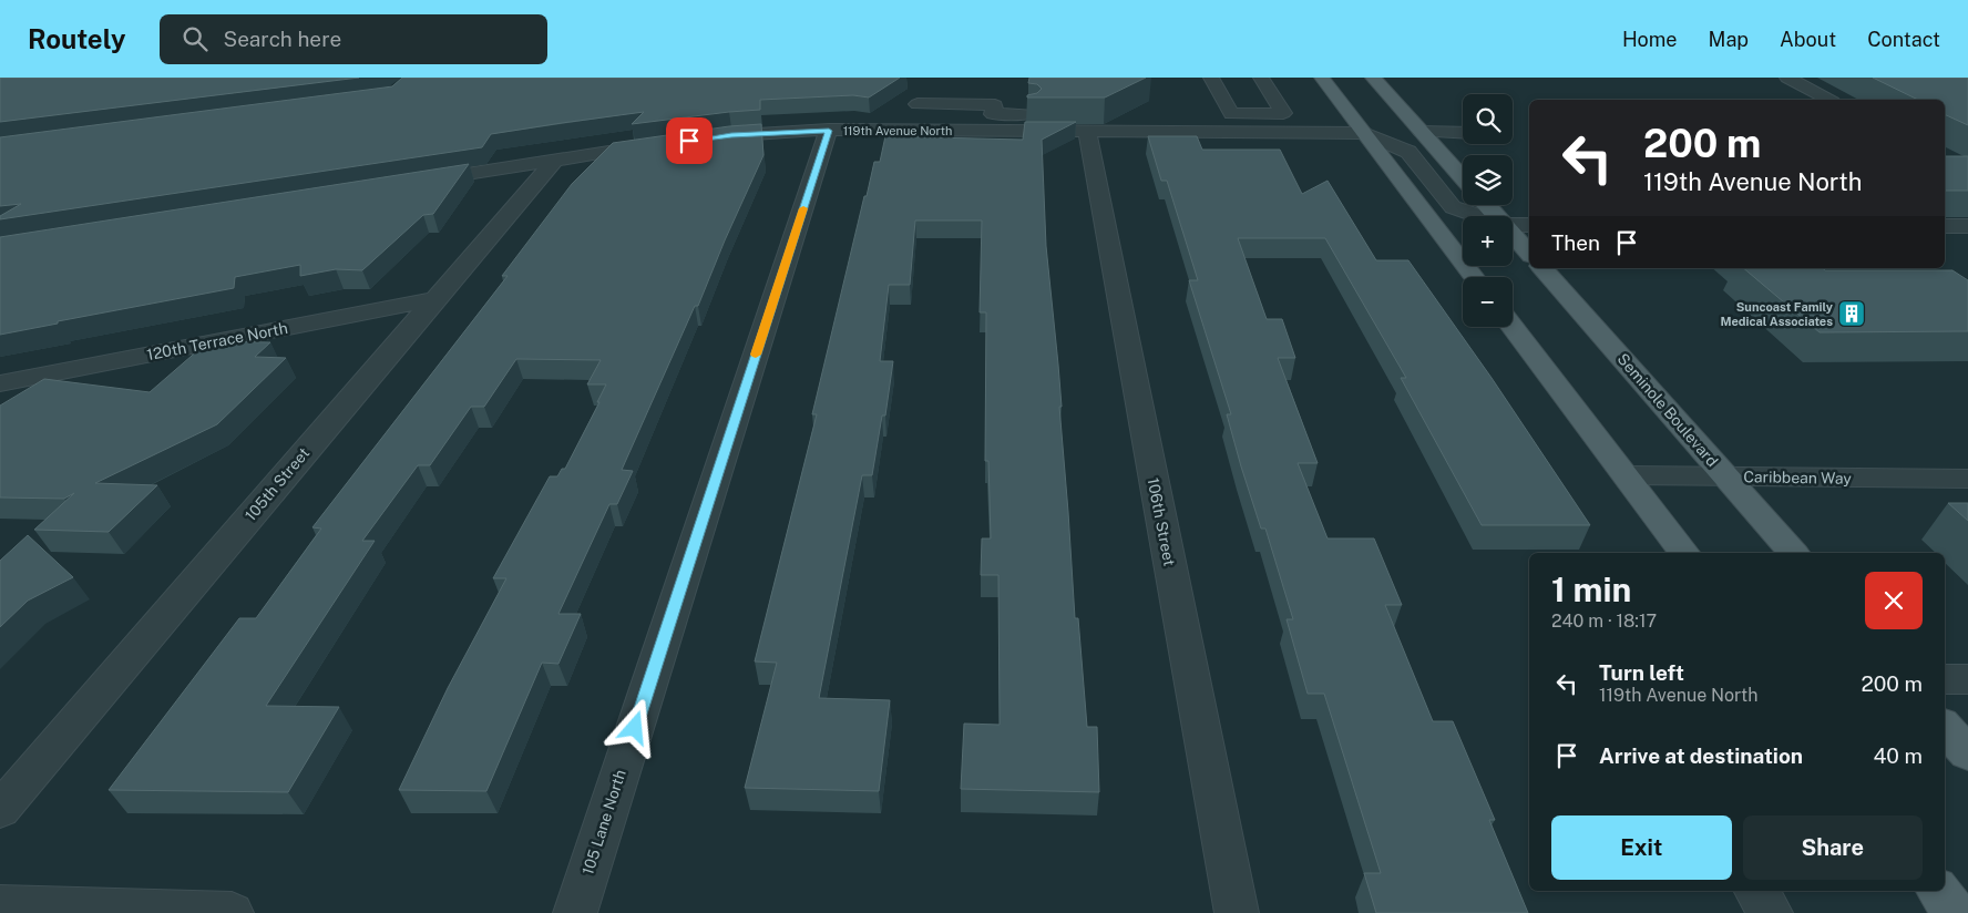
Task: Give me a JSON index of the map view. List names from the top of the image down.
{
  "streets": {
    "main road": ["Seminole Boulevard"],
    "street": [
      "119th Avenue North",
      "120th Terrace North",
      "Caribbean Way",
      "105th Street",
      "106th Street",
      "105 Lane North"
    ]
  },
  "crossings": [
    ["119th Avenue North", "106th Street"],
    ["119th Avenue North", "105 Lane North"],
    ["120th Terrace North", "105th Street"],
    ["Seminole Boulevard", "Caribbean Way"]
  ],
  "places": {
    "building": ["Suncoast Family Medical Associates"]
  },
  "page": {
    "header": "Routely",
    "search": "Search here",
    "nav": [
      "Home",
      "Map",
      "About",
      "Contact"
    ],
    "map_buttons": ["+", "−"],
    "turn": ["200 m", "119th Avenue North"],
    "then": "Then",
    "heading": ["1 min", "240 m · 18:17"],
    "list": [
      {
        "name": "Turn left",
        "note": "119th Avenue North",
        "value": "200 m"
      },
      {
        "name": "Arrive at destination",
        "value": "40 m"
      }
    ],
    "buttons": ["Exit", "Share"]
  }
}
